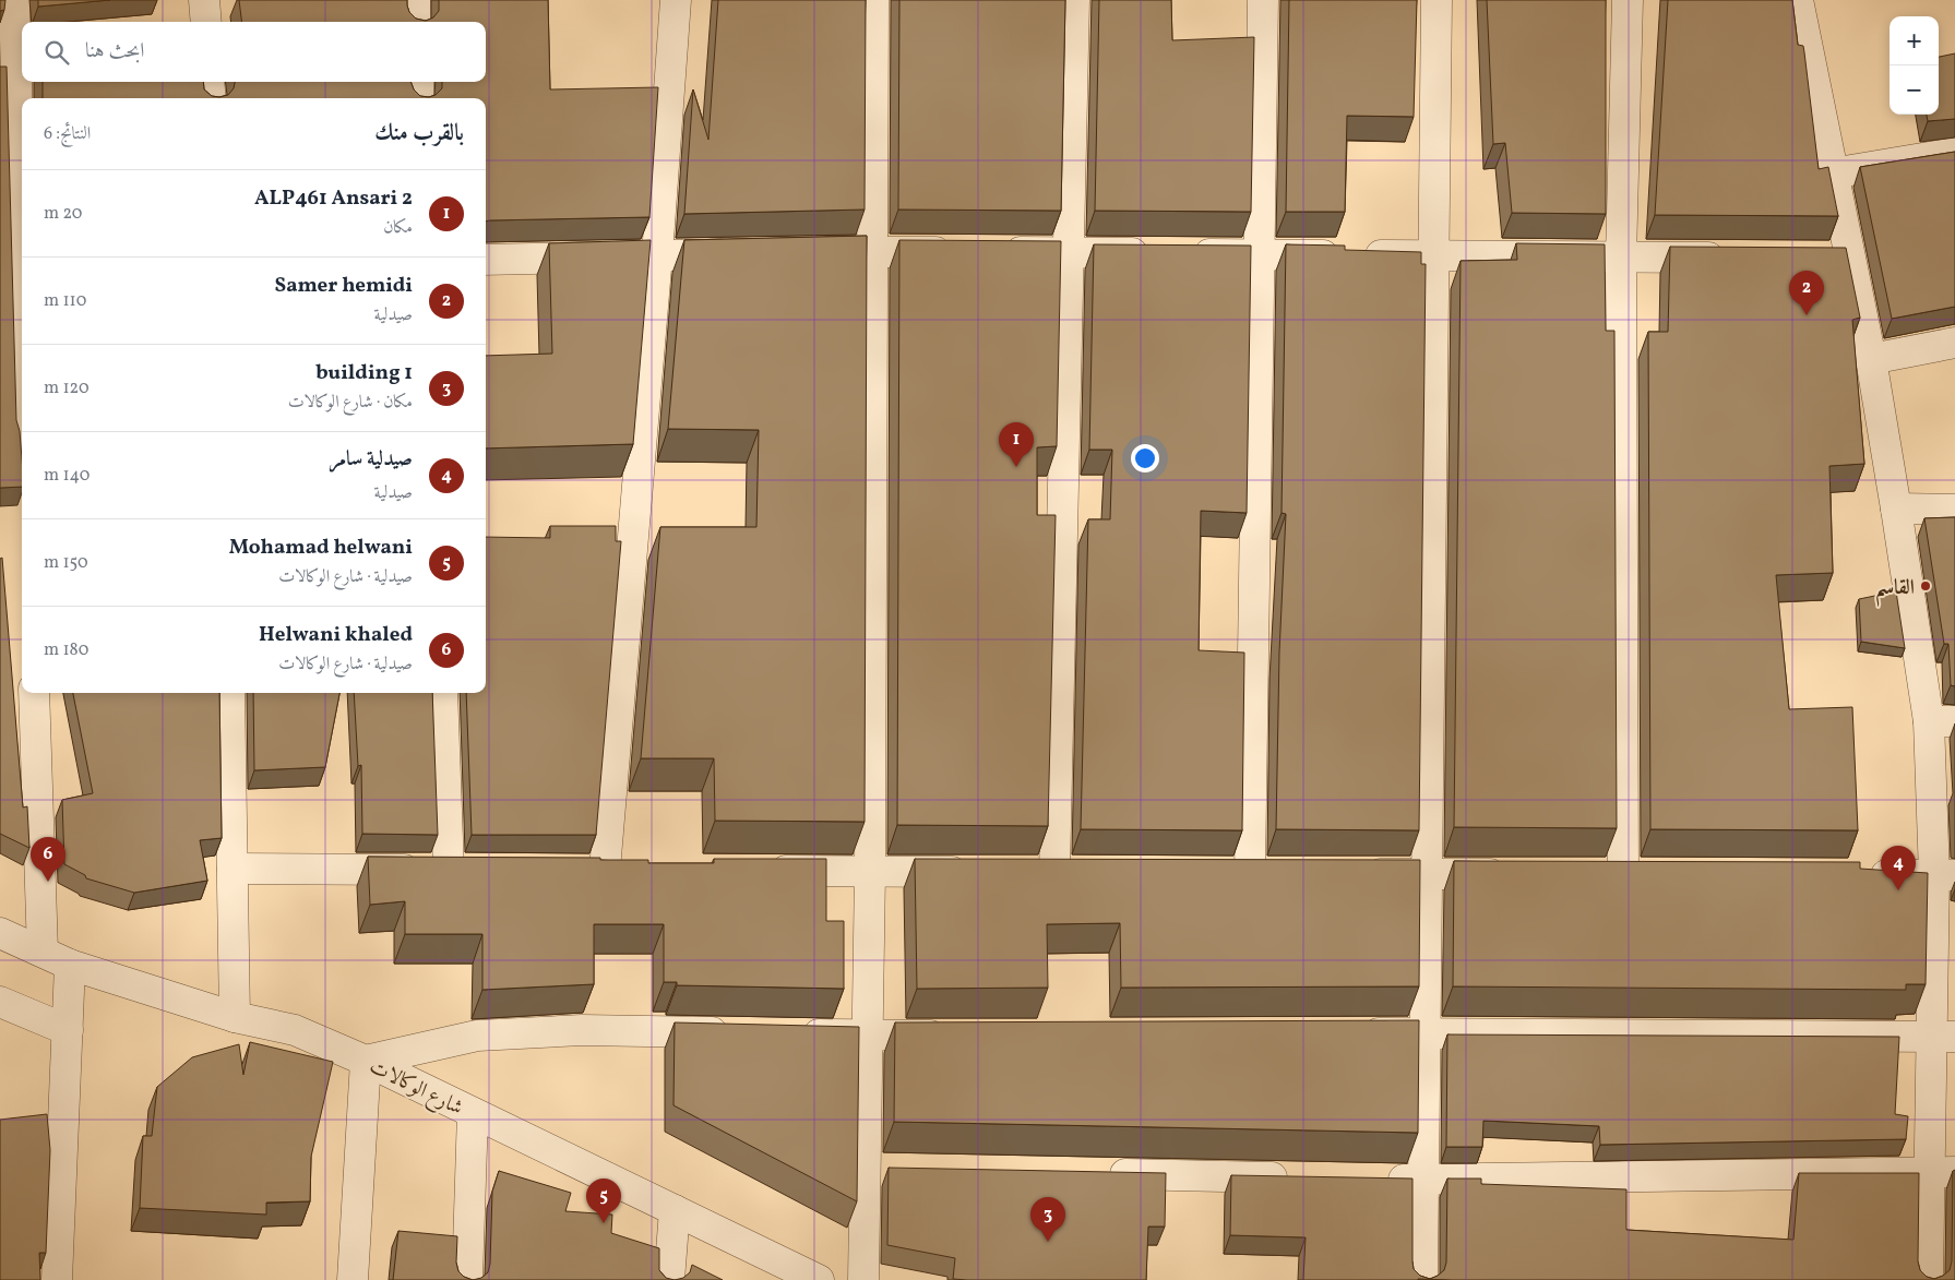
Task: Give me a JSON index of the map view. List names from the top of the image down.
{
  "streets": {
    "street": ["شارع الوكالات"]
  },
  "places": ["القاسم"],
  "page": {
    "map_buttons": ["+", "−"],
    "search": "ابحث هنا",
    "heading": ["بالقرب منك", "النتائج: 6"],
    "list": [
      {
        "mark": "1",
        "name": "ALP461 Ansari 2",
        "note": "مكان",
        "value": "20 m"
      },
      {
        "mark": "2",
        "name": "Samer hemidi",
        "note": "صيدلية",
        "value": "110 m"
      },
      {
        "mark": "3",
        "name": "building 1",
        "note": "مكان · شارع الوكالات",
        "value": "120 m"
      },
      {
        "mark": "4",
        "name": "صيدلية سامر",
        "note": "صيدلية",
        "value": "140 m"
      },
      {
        "mark": "5",
        "name": "Mohamad helwani",
        "note": "صيدلية · شارع الوكالات",
        "value": "150 m"
      },
      {
        "mark": "6",
        "name": "Helwani khaled",
        "note": "صيدلية · شارع الوكالات",
        "value": "180 m"
      }
    ],
    "pins": [
      "2",
      "1",
      "6",
      "4",
      "5",
      "3"
    ]
  }
}
